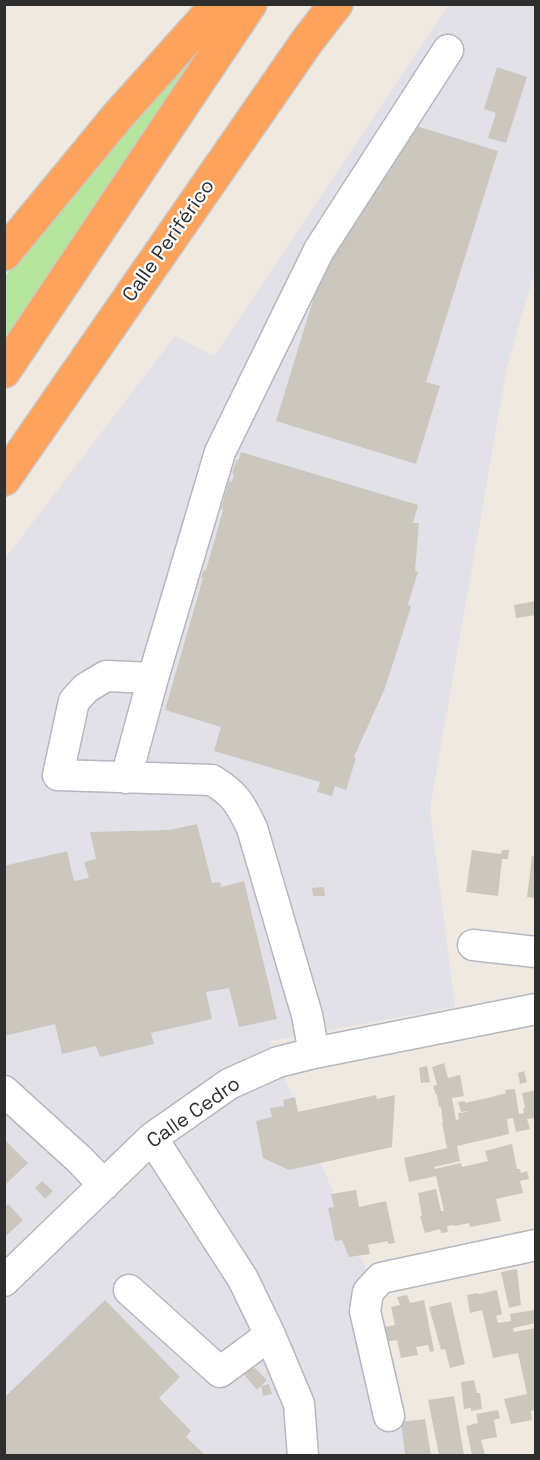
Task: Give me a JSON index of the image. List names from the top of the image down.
{
  "streets": {
    "highway": ["Calle Periférico"],
    "street": ["Calle Cedro"]
  }
}
